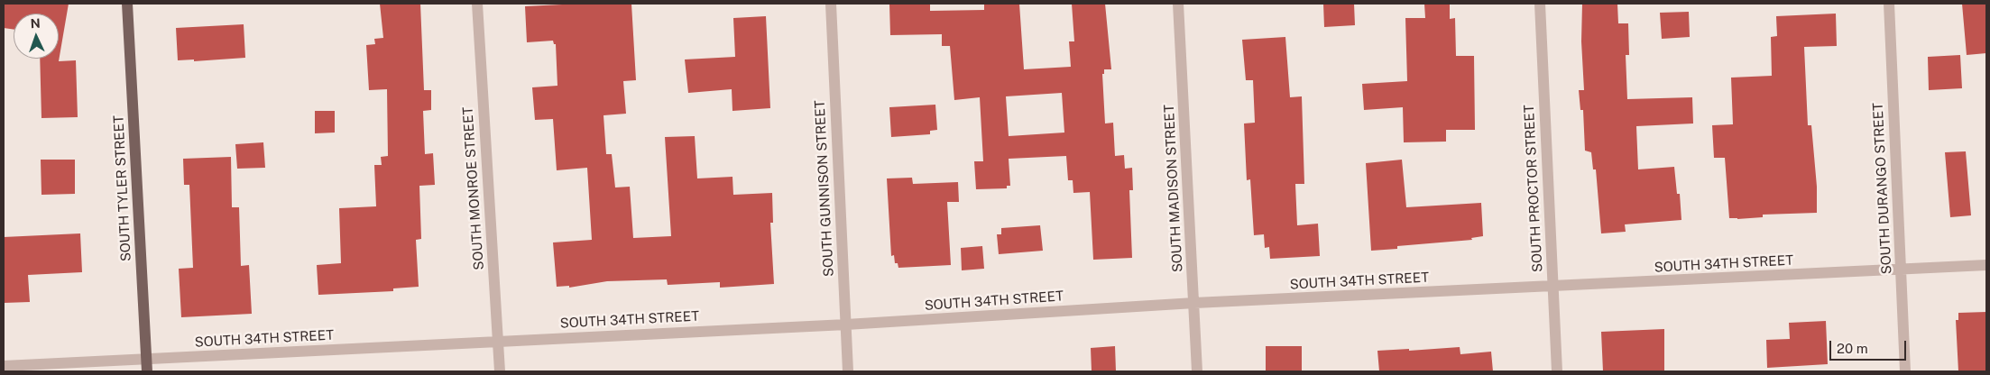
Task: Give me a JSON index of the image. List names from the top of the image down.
{
  "streets": {
    "main road": ["SOUTH TYLER STREET"],
    "street": [
      "SOUTH MONROE STREET",
      "SOUTH GUNNISON STREET",
      "SOUTH MADISON STREET",
      "SOUTH PROCTOR STREET",
      "SOUTH DURANGO STREET",
      "SOUTH 34TH STREET"
    ]
  },
  "crossings": [
    ["SOUTH TYLER STREET", "SOUTH 34TH STREET"],
    ["SOUTH MONROE STREET", "SOUTH 34TH STREET"],
    ["SOUTH GUNNISON STREET", "SOUTH 34TH STREET"],
    ["SOUTH MADISON STREET", "SOUTH 34TH STREET"],
    ["SOUTH PROCTOR STREET", "SOUTH 34TH STREET"],
    ["SOUTH DURANGO STREET", "SOUTH 34TH STREET"]
  ],
  "scale_bar": "20 m",
  "north": "top"
}
